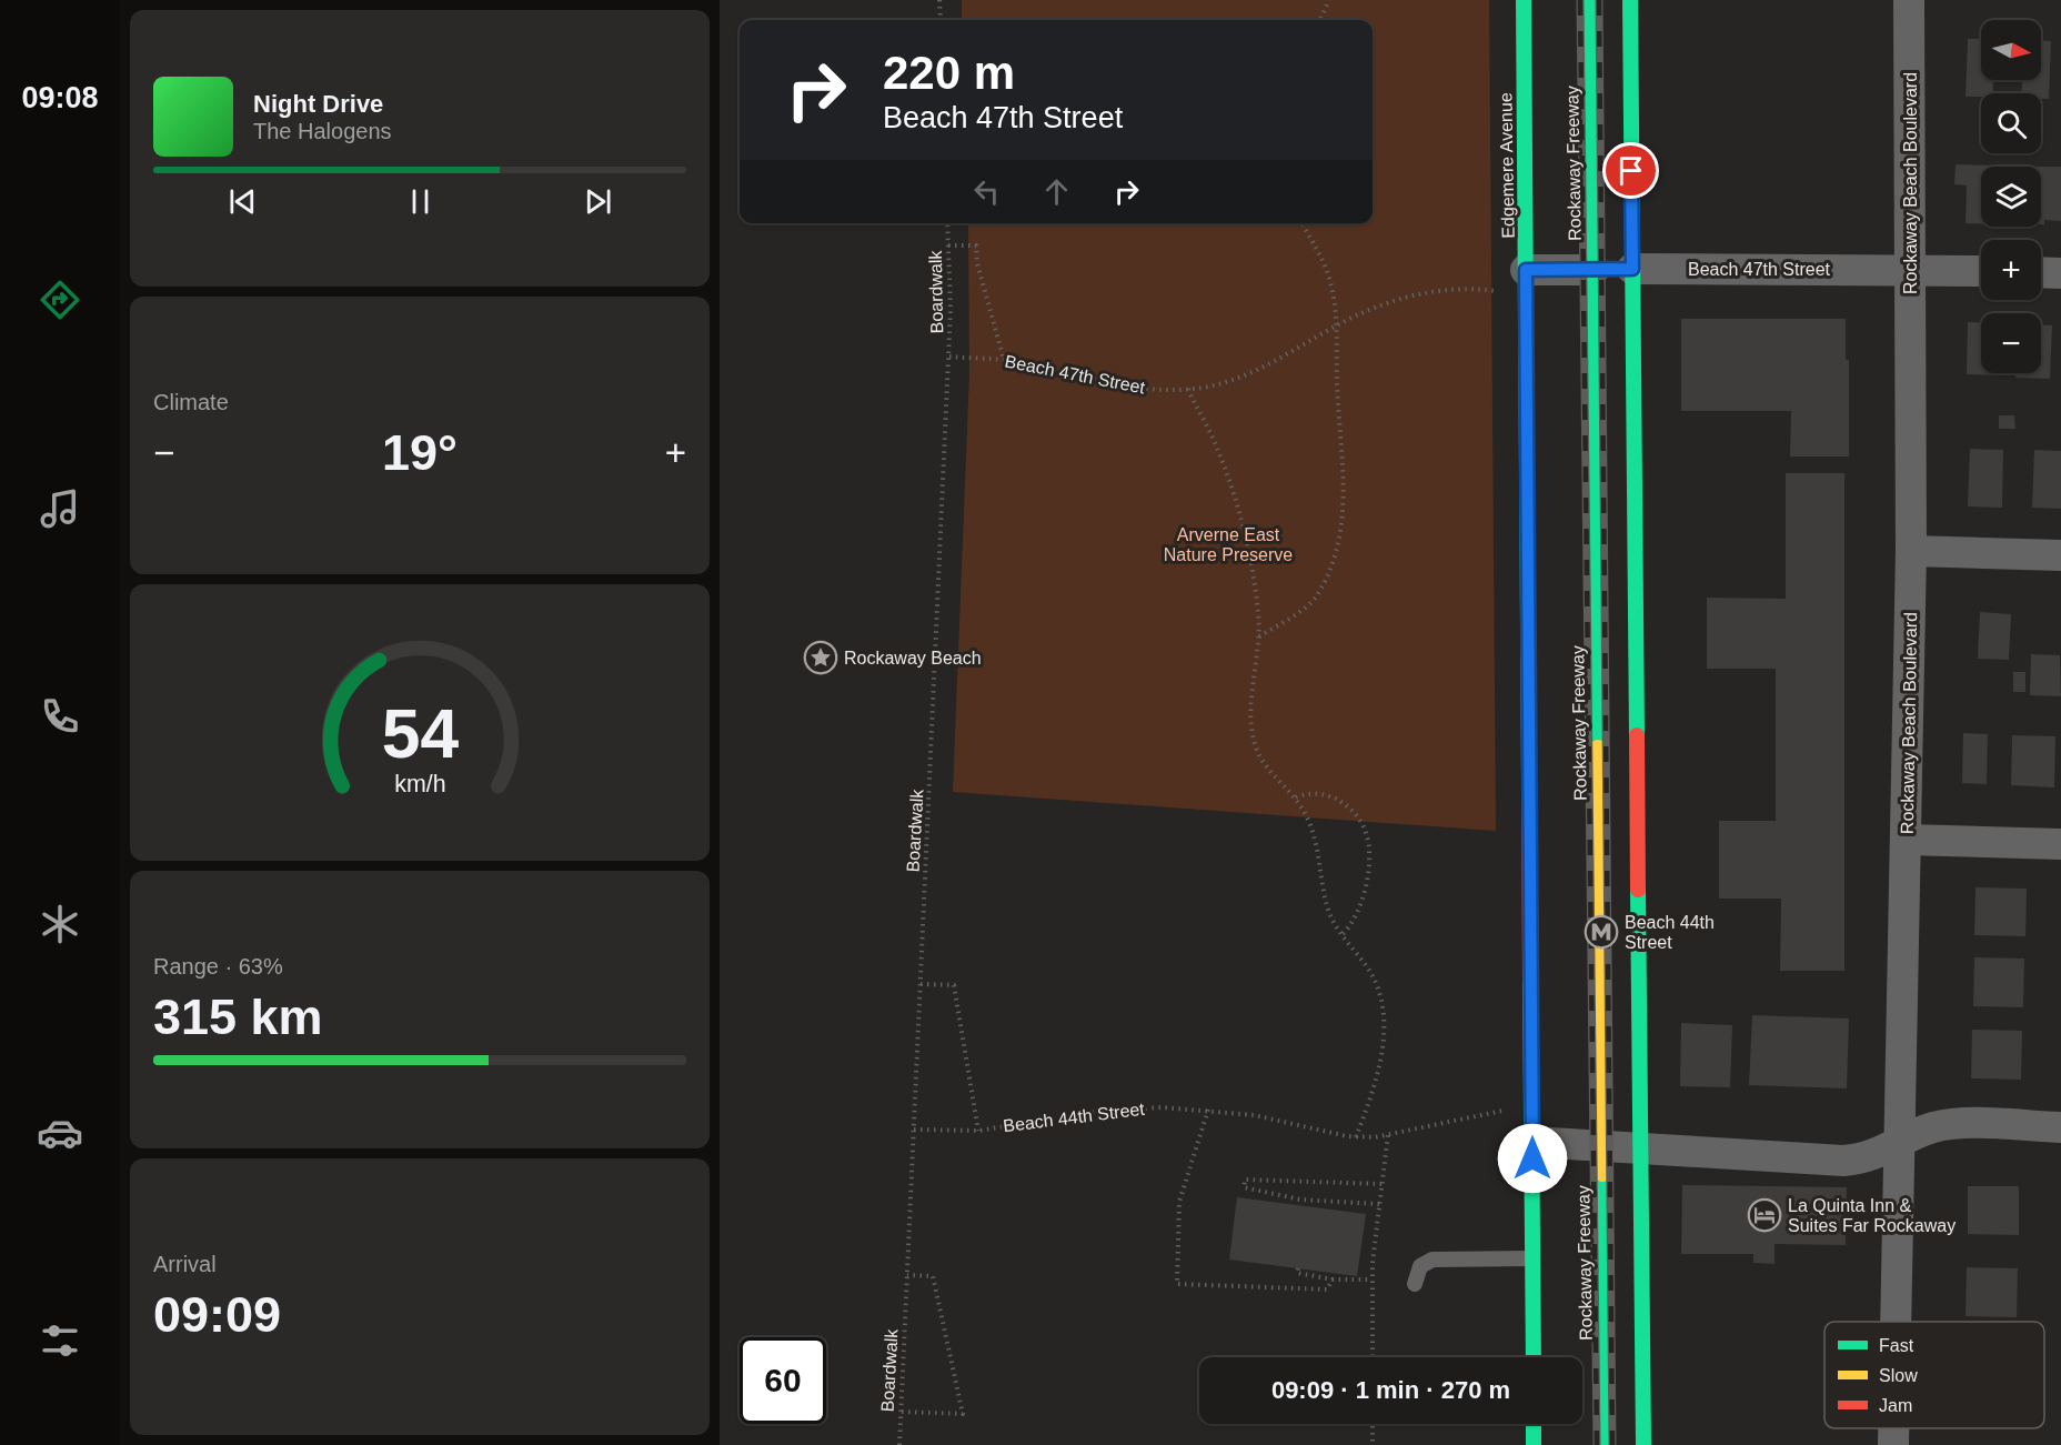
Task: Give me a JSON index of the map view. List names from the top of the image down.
{
  "streets": {
    "street": [
      "Rockaway Freeway",
      "Edgemere Avenue",
      "Rockaway Beach Boulevard",
      "Beach 47th Street"
    ],
    "path": ["Boardwalk", "Beach 44th Street"]
  },
  "crossings": [
    ["Rockaway Freeway", "Beach 47th Street"],
    ["Edgemere Avenue", "Beach 47th Street"],
    ["Rockaway Beach Boulevard", "Beach 47th Street"],
    ["Beach 47th Street", "Boardwalk"],
    ["Boardwalk", "Beach 44th Street"]
  ],
  "parks": ["Arverne East Nature Preserve"],
  "places": {
    "place": ["Rockaway Beach"],
    "metro station": ["Beach 44th Street"],
    "hotel": ["La Quinta Inn & Suites Far Rockaway"]
  },
  "legend": ["Fast", "Slow", "Jam"],
  "north": "right",
  "page": {
    "tabs": "09:08",
    "map_buttons": ["+", "−"],
    "turn": ["220 m", "Beach 47th Street"],
    "song": ["Night Drive", "The Halogens"],
    "tile": [
      "Climate",
      ["Range · 63%", "315 km"],
      ["Arrival", "09:09"]
    ],
    "heat": ["−", "19°", "+"],
    "limit": "60",
    "trip": "09:09 · 1 min · 270 m",
    "gauge": ["54", "km/h"]
  }
}
